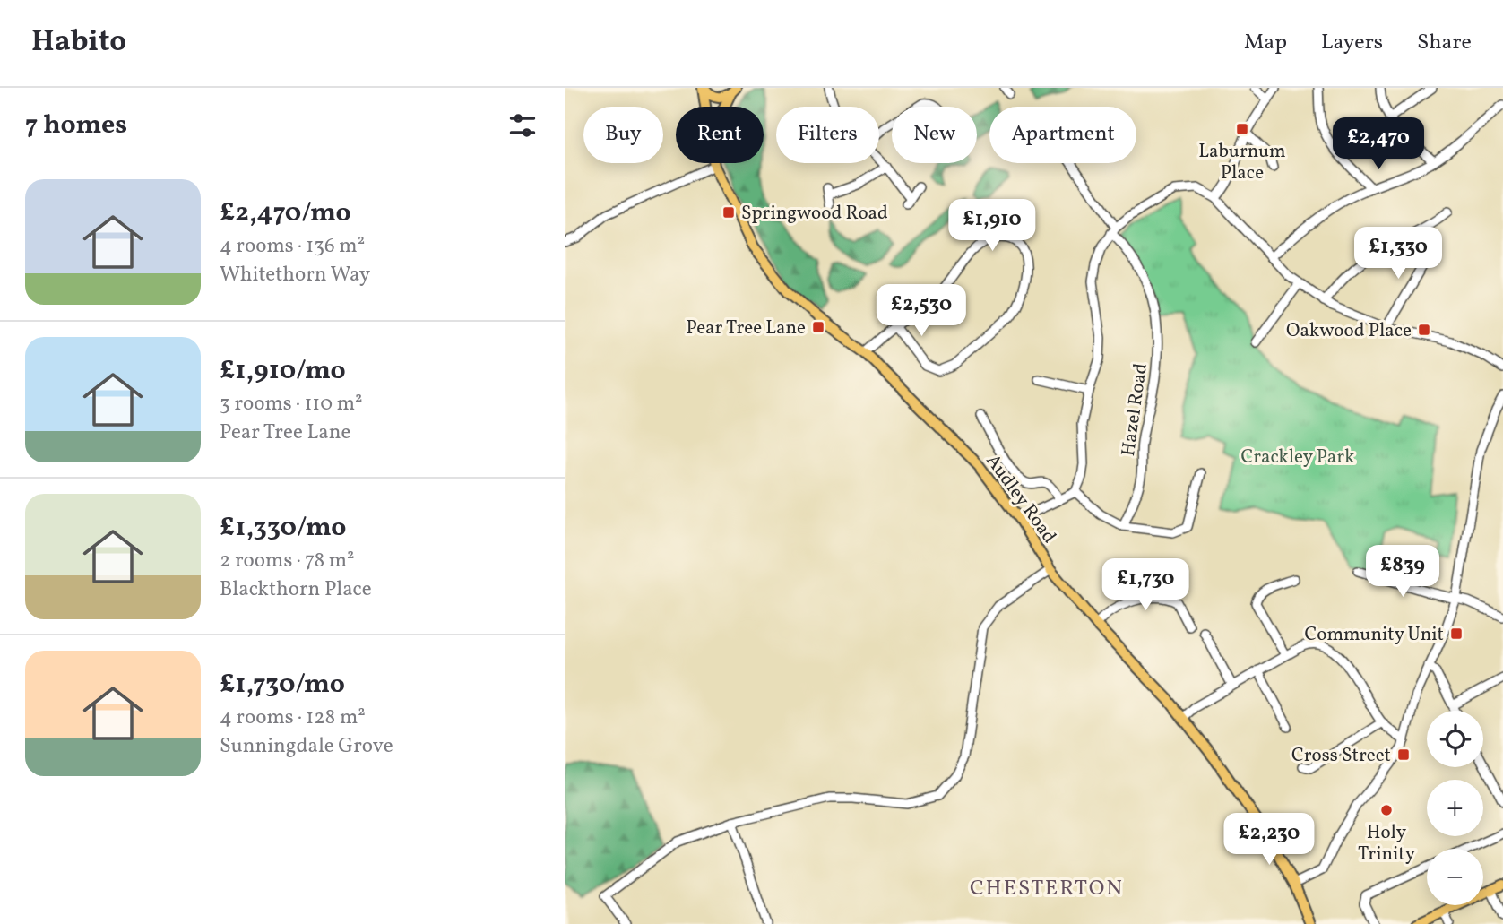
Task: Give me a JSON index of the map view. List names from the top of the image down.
{
  "streets": {
    "main road": ["Audley Road"],
    "street": ["Hazel Road"]
  },
  "districts": ["CHESTERTON"],
  "parks": ["Crackley Park"],
  "places": {
    "transit": [
      "Laburnum Place",
      "Springwood Road",
      "Pear Tree Lane",
      "Oakwood Place",
      "Community Unit",
      "Cross Street"
    ],
    "other": ["Holy Trinity"]
  },
  "page": {
    "header": "Habito",
    "nav": ["Map", "Layers", "Share"],
    "heading": "7 homes",
    "chip": [
      "Buy",
      "Rent",
      "Filters",
      "New",
      "Apartment"
    ],
    "price": [
      "£2,470",
      "£1,910",
      "£1,330",
      "£2,530",
      "£839",
      "£1,730",
      "£2,230"
    ],
    "list": [
      {
        "name": "£2,470/mo",
        "note": "4 rooms · 136 m² · Whitethorn Way"
      },
      {
        "name": "£1,910/mo",
        "note": "3 rooms · 110 m² · Pear Tree Lane"
      },
      {
        "name": "£1,330/mo",
        "note": "2 rooms · 78 m² · Blackthorn Place"
      },
      {
        "name": "£1,730/mo",
        "note": "4 rooms · 128 m² · Sunningdale Grove"
      }
    ],
    "map_buttons": ["+", "−"]
  }
}
